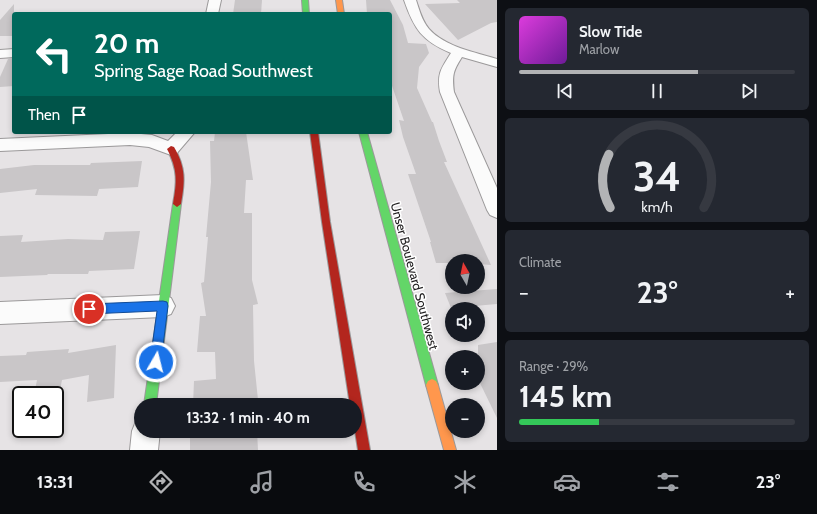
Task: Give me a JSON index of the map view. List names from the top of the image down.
{
  "streets": {
    "main road": ["Unser Boulevard Southwest"]
  },
  "north": "top",
  "page": {
    "turn": ["20 m", "Spring Sage Road Southwest"],
    "song": ["Slow Tide", "Marlow"],
    "then": "Then",
    "tile": [
      "Climate",
      ["Range · 29%", "145 km"]
    ],
    "map_buttons": ["+", "−"],
    "heat": ["−", "23°", "+"],
    "limit": "40",
    "trip": "13:32 · 1 min · 40 m",
    "tabs": ["13:31", "23°"],
    "gauge": ["34", "km/h"]
  }
}
